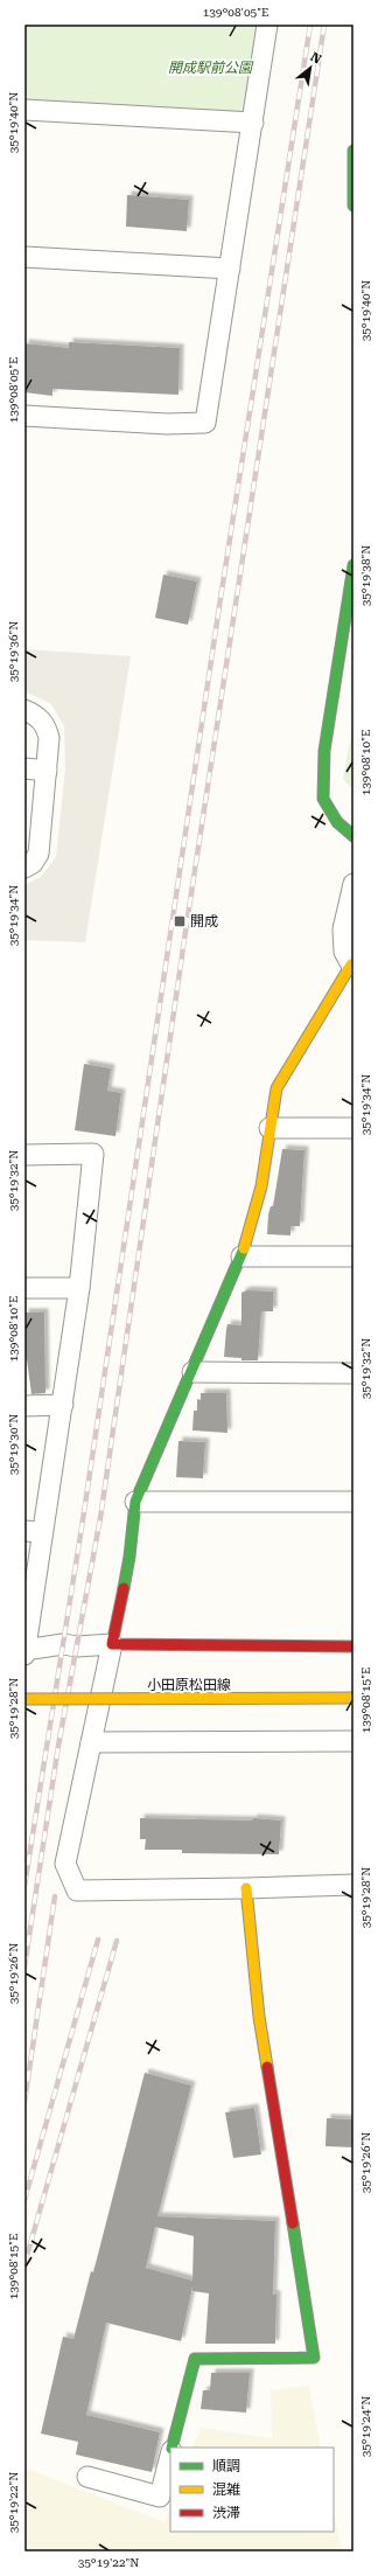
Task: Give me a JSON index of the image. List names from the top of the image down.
{
  "streets": {
    "street": ["小田原松田線"]
  },
  "parks": ["開成駅前公園"],
  "places": {
    "transit": ["開成"]
  },
  "legend": ["順調", "混雑", "渋滞"],
  "north": "top right",
  "coordinates": [
    "139°08'05\"E",
    "35°19'40\"N",
    "35°19'38\"N",
    "35°19'36\"N",
    "139°08'10\"E",
    "35°19'34\"N",
    "35°19'32\"N",
    "35°19'30\"N",
    "139°08'15\"E",
    "35°19'28\"N",
    "35°19'26\"N",
    "35°19'24\"N",
    "35°19'22\"N"
  ]
}
